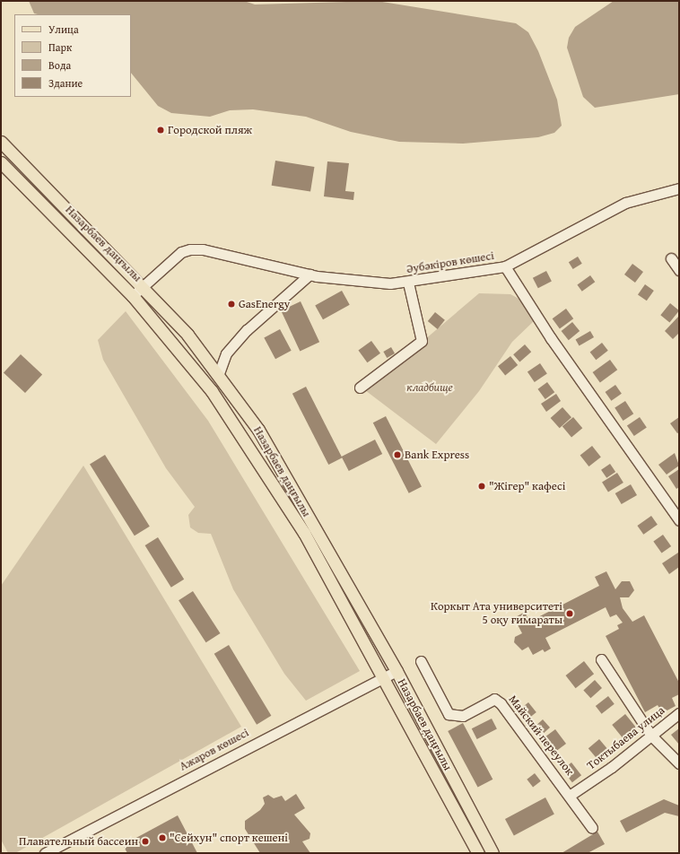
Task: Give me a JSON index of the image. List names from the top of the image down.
{
  "streets": {
    "main road": ["Назарбаев даңғылы"],
    "street": [
      "Әубәкіров көшесі",
      "Майский переулок",
      "Токтыбаева улица",
      "Ажаров көшесі"
    ]
  },
  "crossings": [
    ["Назарбаев даңғылы", "Әубәкіров көшесі"],
    ["Назарбаев даңғылы", "Ажаров көшесі"],
    ["Майский переулок", "Токтыбаева улица"]
  ],
  "parks": ["кладбище"],
  "places": [
    "Городской пляж",
    "GasEnergy",
    "Bank Express",
    "\"Жігер\" кафесі",
    "Коркыт Ата университеті 5 оқу ғимараты",
    "\"Сейхун\" спорт кешені",
    "Плавательный бассеин"
  ],
  "legend": [
    "Улица",
    "Парк",
    "Вода",
    "Здание"
  ]
}
